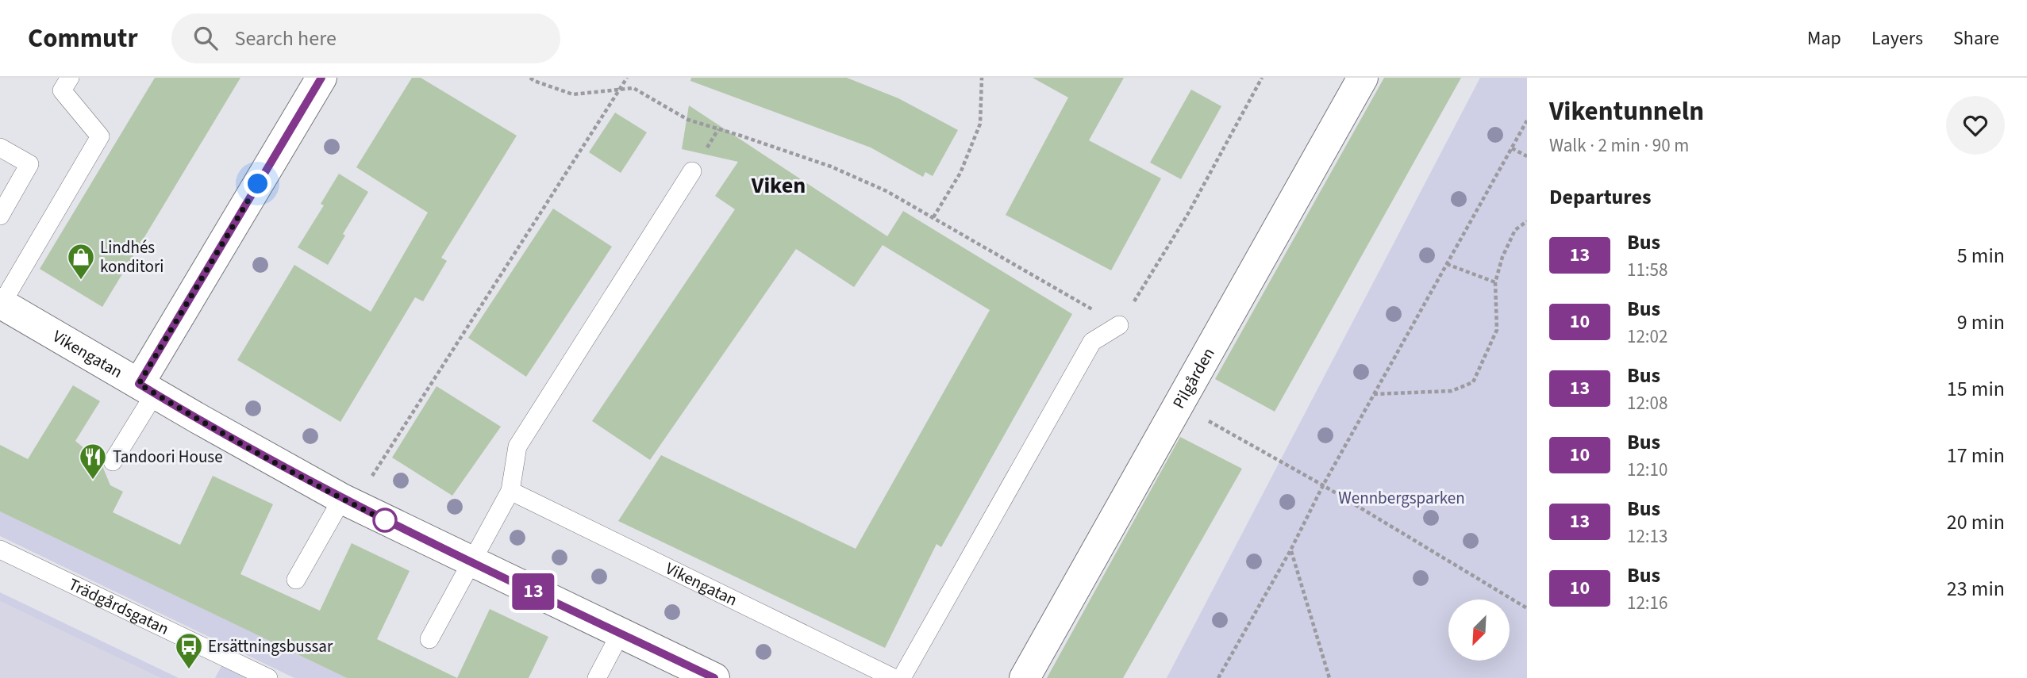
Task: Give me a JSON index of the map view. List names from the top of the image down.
{
  "streets": {
    "street": ["Vikengatan", "Pilgården"],
    "lane": ["Trädgårdsgatan"]
  },
  "districts": ["Viken"],
  "parks": ["Wennbergsparken"],
  "places": {
    "shop": ["Lindhés konditori"],
    "restaurant": ["Tandoori House"],
    "bus stop": ["Ersättningsbussar"]
  },
  "lines": ["bus line 13"],
  "north": "bottom left",
  "page": {
    "header": "Commutr",
    "search": "Search here",
    "nav": ["Map", "Layers", "Share"],
    "on_map": "13",
    "heading": [
      ["Vikentunneln", "Walk · 2 min · 90 m"],
      "Departures"
    ],
    "list": [
      {
        "mark": "13",
        "name": "Bus",
        "note": "11:58",
        "value": "5 min"
      },
      {
        "mark": "10",
        "name": "Bus",
        "note": "12:02",
        "value": "9 min"
      },
      {
        "mark": "13",
        "name": "Bus",
        "note": "12:08",
        "value": "15 min"
      },
      {
        "mark": "10",
        "name": "Bus",
        "note": "12:10",
        "value": "17 min"
      },
      {
        "mark": "13",
        "name": "Bus",
        "note": "12:13",
        "value": "20 min"
      },
      {
        "mark": "10",
        "name": "Bus",
        "note": "12:16",
        "value": "23 min"
      }
    ]
  }
}
